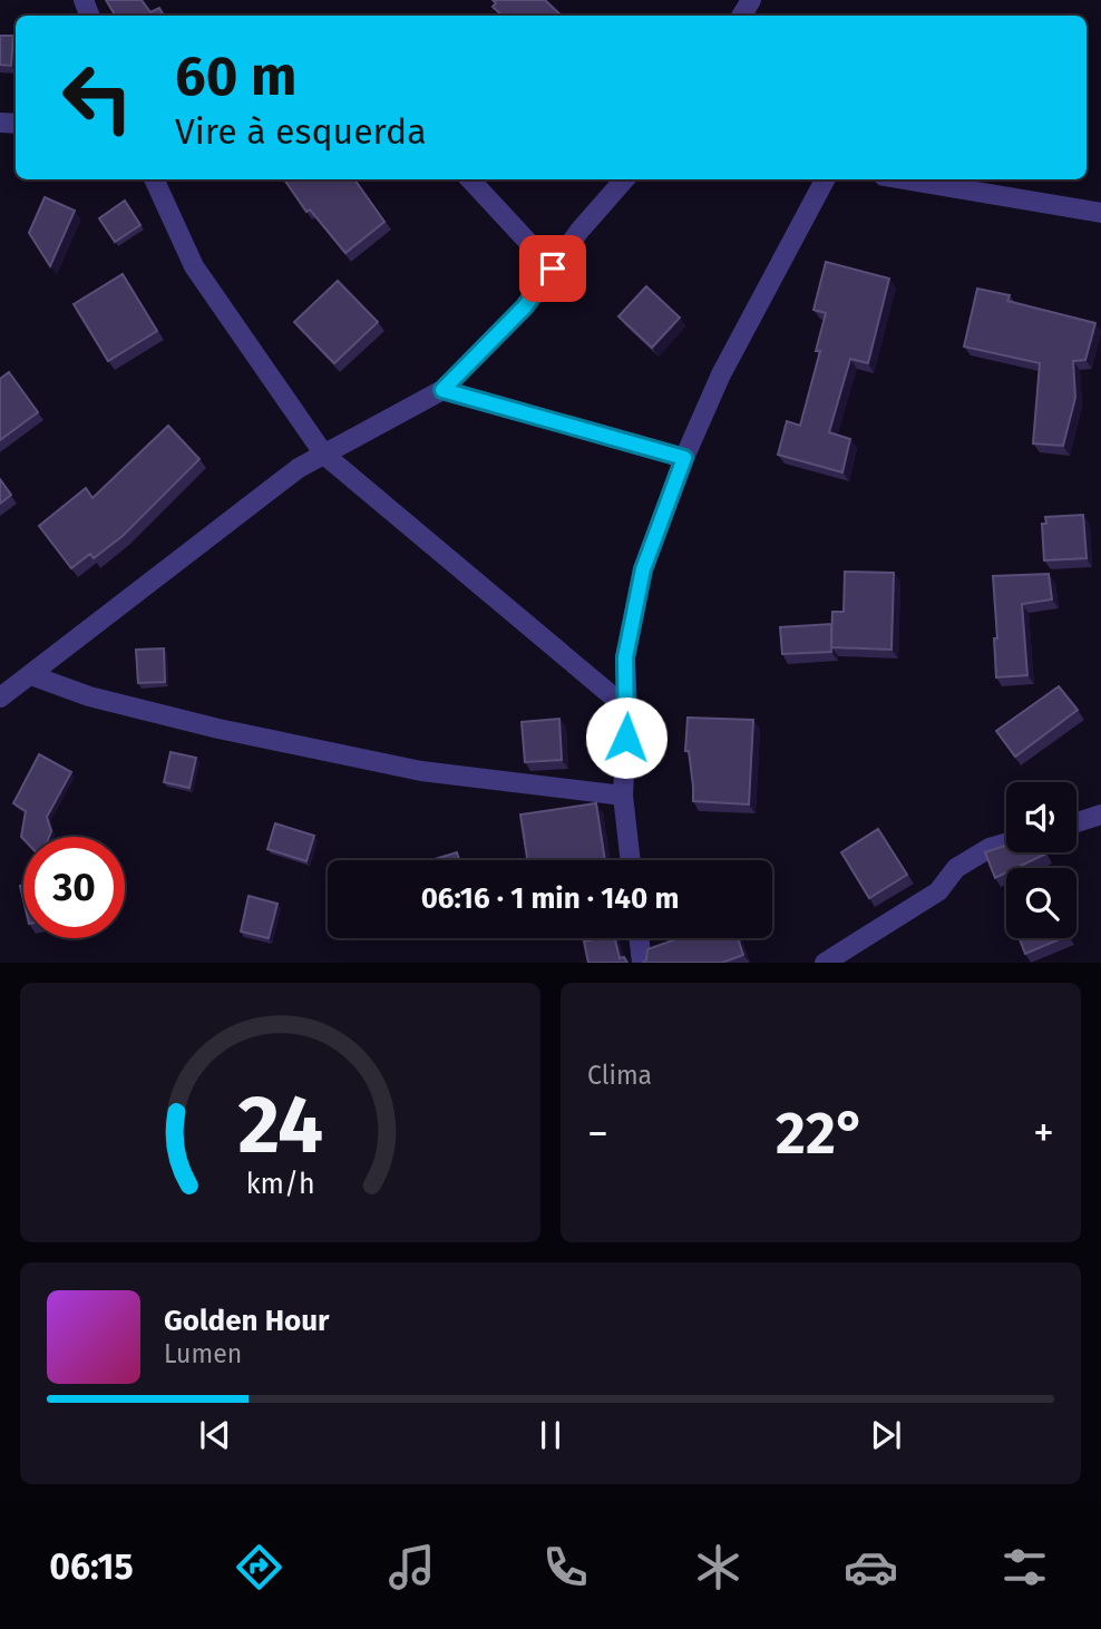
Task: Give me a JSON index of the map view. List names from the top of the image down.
{
  "page": {
    "turn": ["60 m", "Vire à esquerda"],
    "limit": "30",
    "trip": "06:16 · 1 min · 140 m",
    "tile": "Clima",
    "heat": ["−", "22°", "+"],
    "song": ["Golden Hour", "Lumen"],
    "tabs": "06:15",
    "gauge": ["24", "km/h"]
  }
}
